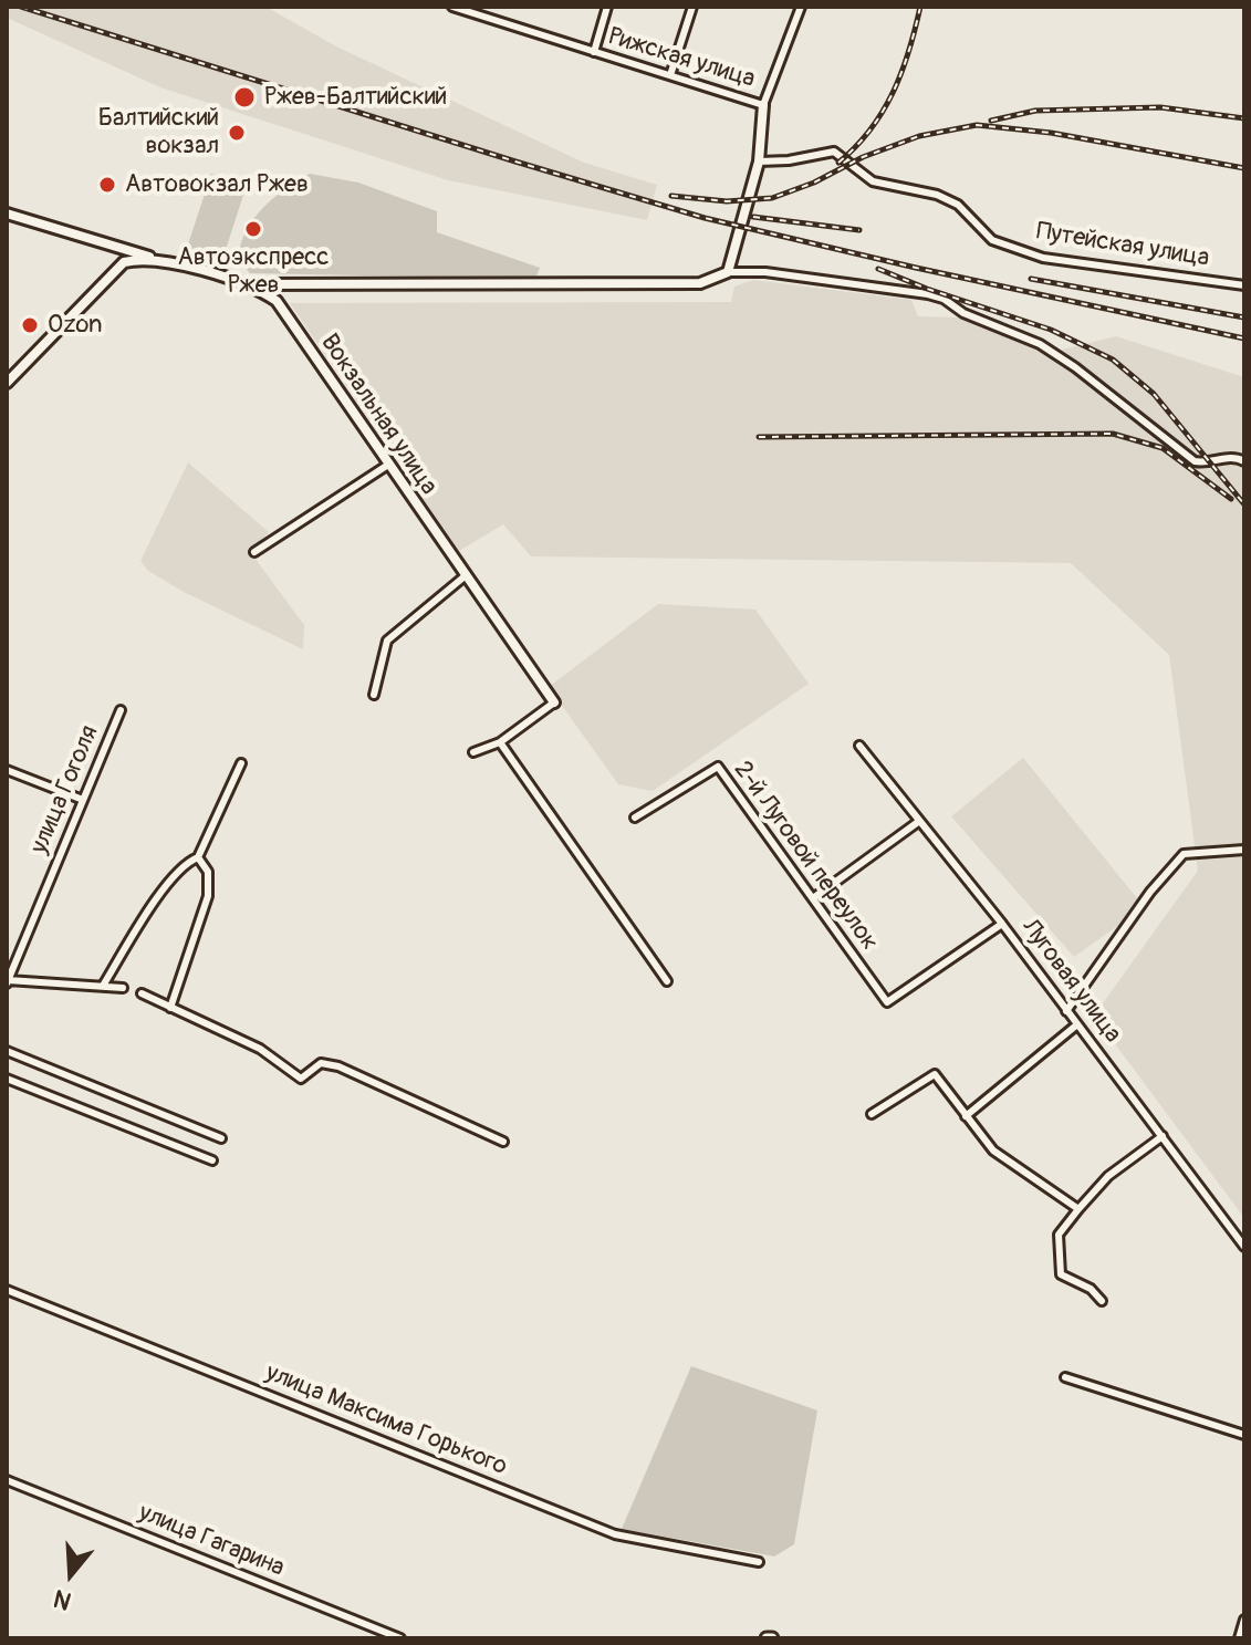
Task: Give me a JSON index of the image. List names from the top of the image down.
{
  "streets": {
    "street": [
      "Рижская улица",
      "Путейская улица",
      "Вокзальная улица",
      "улица Гоголя",
      "2-й Луговой переулок",
      "Луговая улица",
      "улица Максима Горького",
      "улица Гагарина"
    ]
  },
  "crossings": [
    ["2-й Луговой переулок", "Луговая улица"]
  ],
  "places": [
    "Ржев-Балтийский",
    "Балтийский вокзал",
    "Автовокзал Ржев",
    "Автоэкспресс Ржев",
    "Ozon"
  ],
  "north": "bottom"
}
